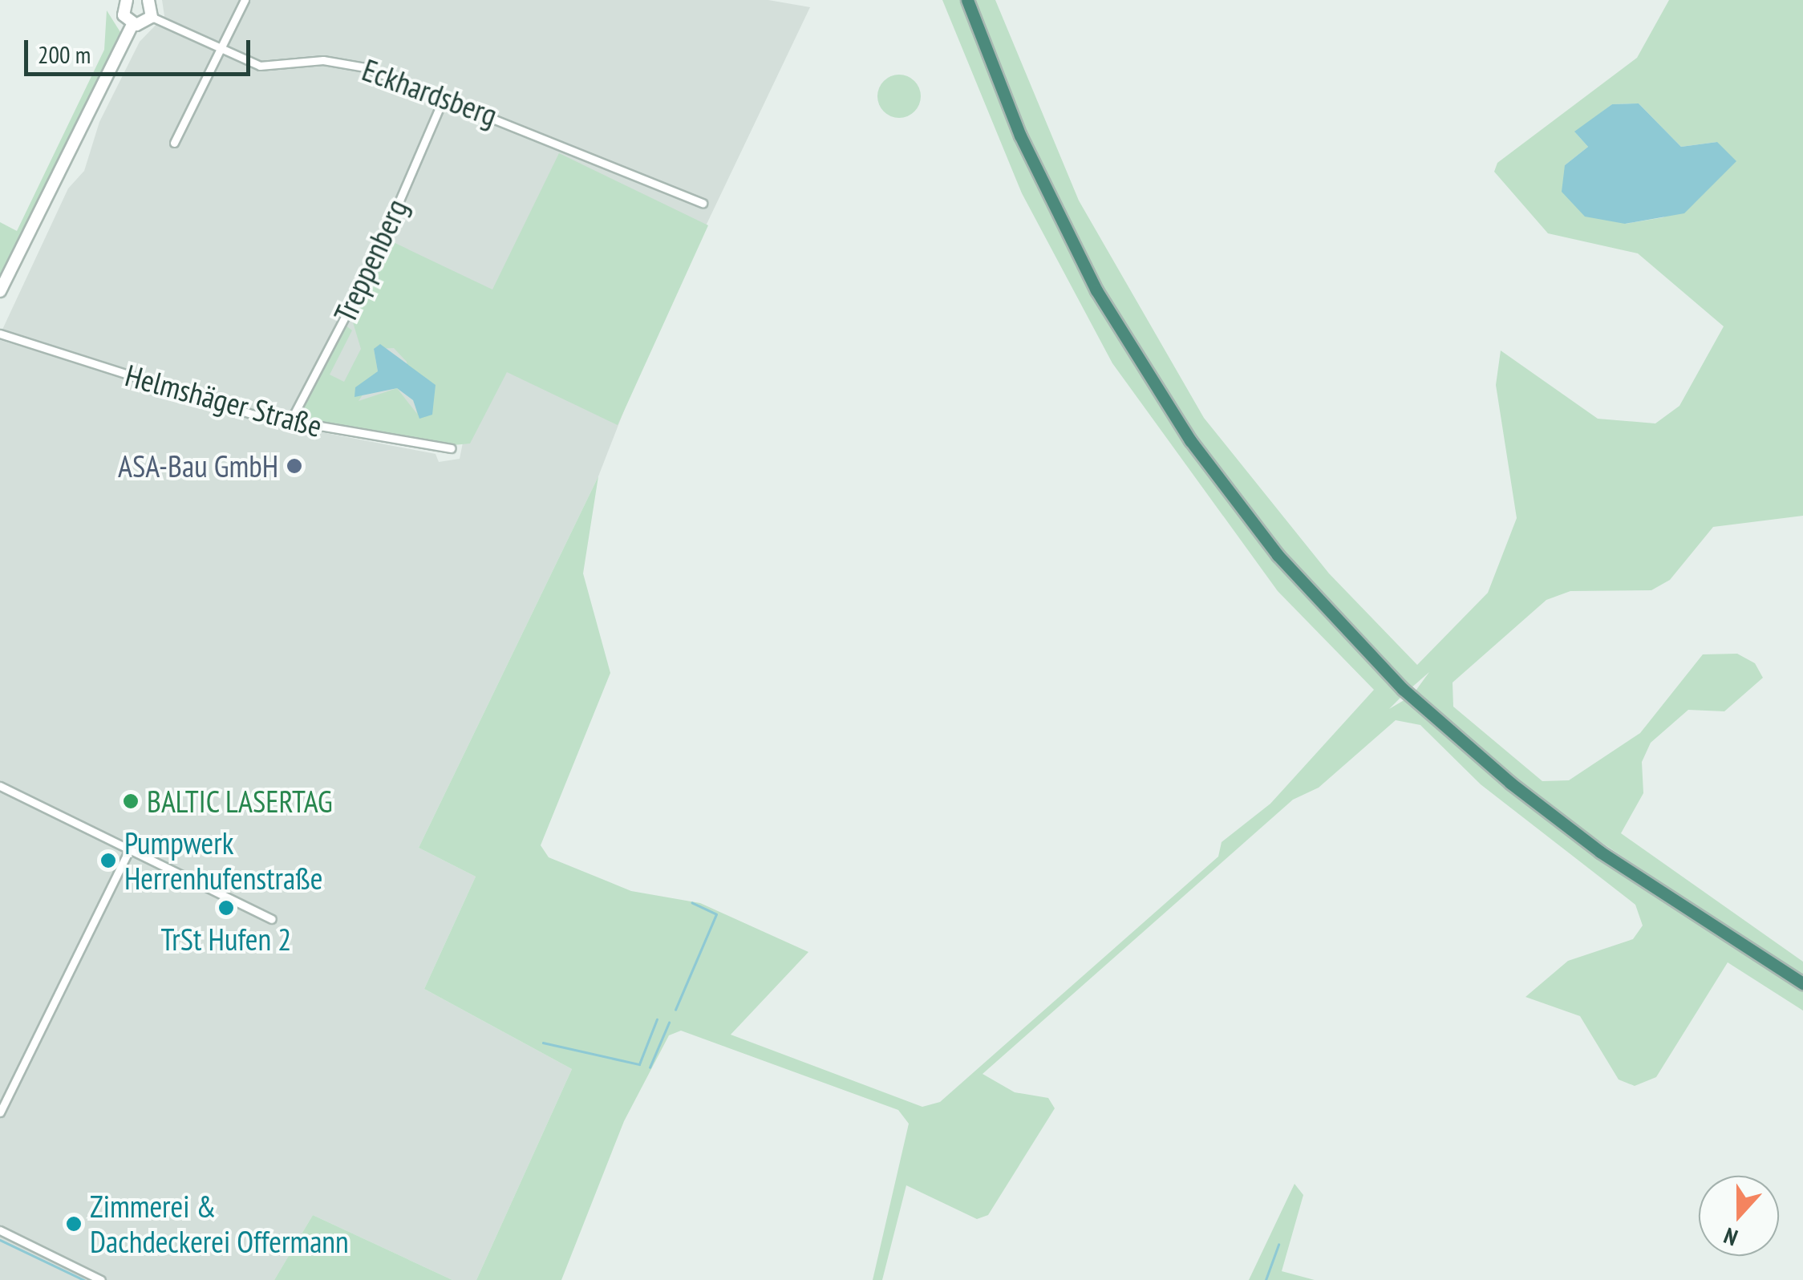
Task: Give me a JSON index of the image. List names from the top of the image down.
{
  "streets": {
    "street": ["Eckhardsberg", "Treppenberg", "Helmshäger Straße"]
  },
  "crossings": [
    ["Eckhardsberg", "Treppenberg"],
    ["Treppenberg", "Helmshäger Straße"]
  ],
  "places": [
    "ASA-Bau GmbH",
    "BALTIC LASERTAG",
    "Pumpwerk Herrenhufenstraße",
    "TrSt Hufen 2",
    "Zimmerei & Dachdeckerei Offermann"
  ],
  "scale_bar": "200 m",
  "north": "bottom"
}
